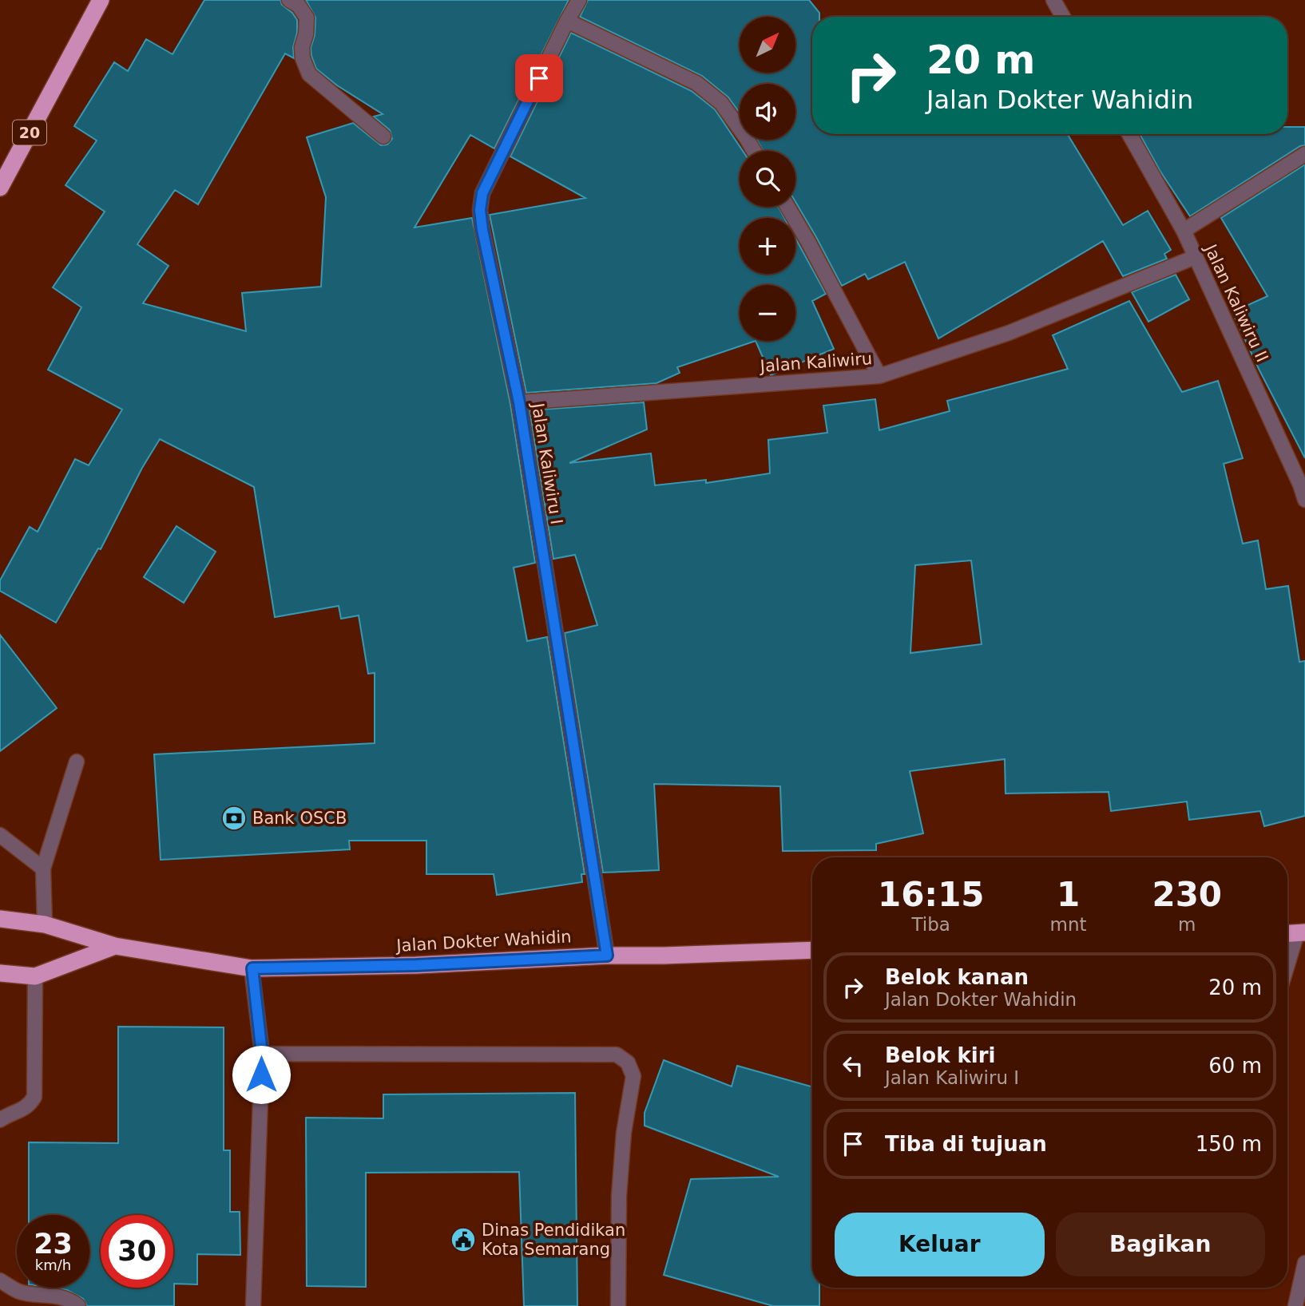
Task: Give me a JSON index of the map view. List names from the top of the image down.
{
  "streets": {
    "highway": ["20", "Jalan Dokter Wahidin"],
    "street": ["Jalan Kaliwiru II", "Jalan Kaliwiru", "Jalan Kaliwiru I"]
  },
  "crossings": [
    ["Jalan Kaliwiru II", "Jalan Kaliwiru"],
    ["Jalan Kaliwiru", "Jalan Kaliwiru I"],
    ["Jalan Kaliwiru I", "Jalan Dokter Wahidin"]
  ],
  "places": {
    "bank": ["Bank OSCB"],
    "public building": ["Dinas Pendidikan Kota Semarang"]
  },
  "north": "top right",
  "page": {
    "map_buttons": ["+", "−"],
    "turn": ["20 m", "Jalan Dokter Wahidin"],
    "eta": [
      "16:15",
      "Tiba",
      "1",
      "mnt",
      "230",
      "m"
    ],
    "list": [
      {
        "name": "Belok kanan",
        "note": "Jalan Dokter Wahidin",
        "value": "20 m"
      },
      {
        "name": "Belok kiri",
        "note": "Jalan Kaliwiru I",
        "value": "60 m"
      },
      {
        "name": "Tiba di tujuan",
        "value": "150 m"
      }
    ],
    "buttons": ["Keluar", "Bagikan"],
    "speed": "23 km/h",
    "limit": "30"
  }
}
